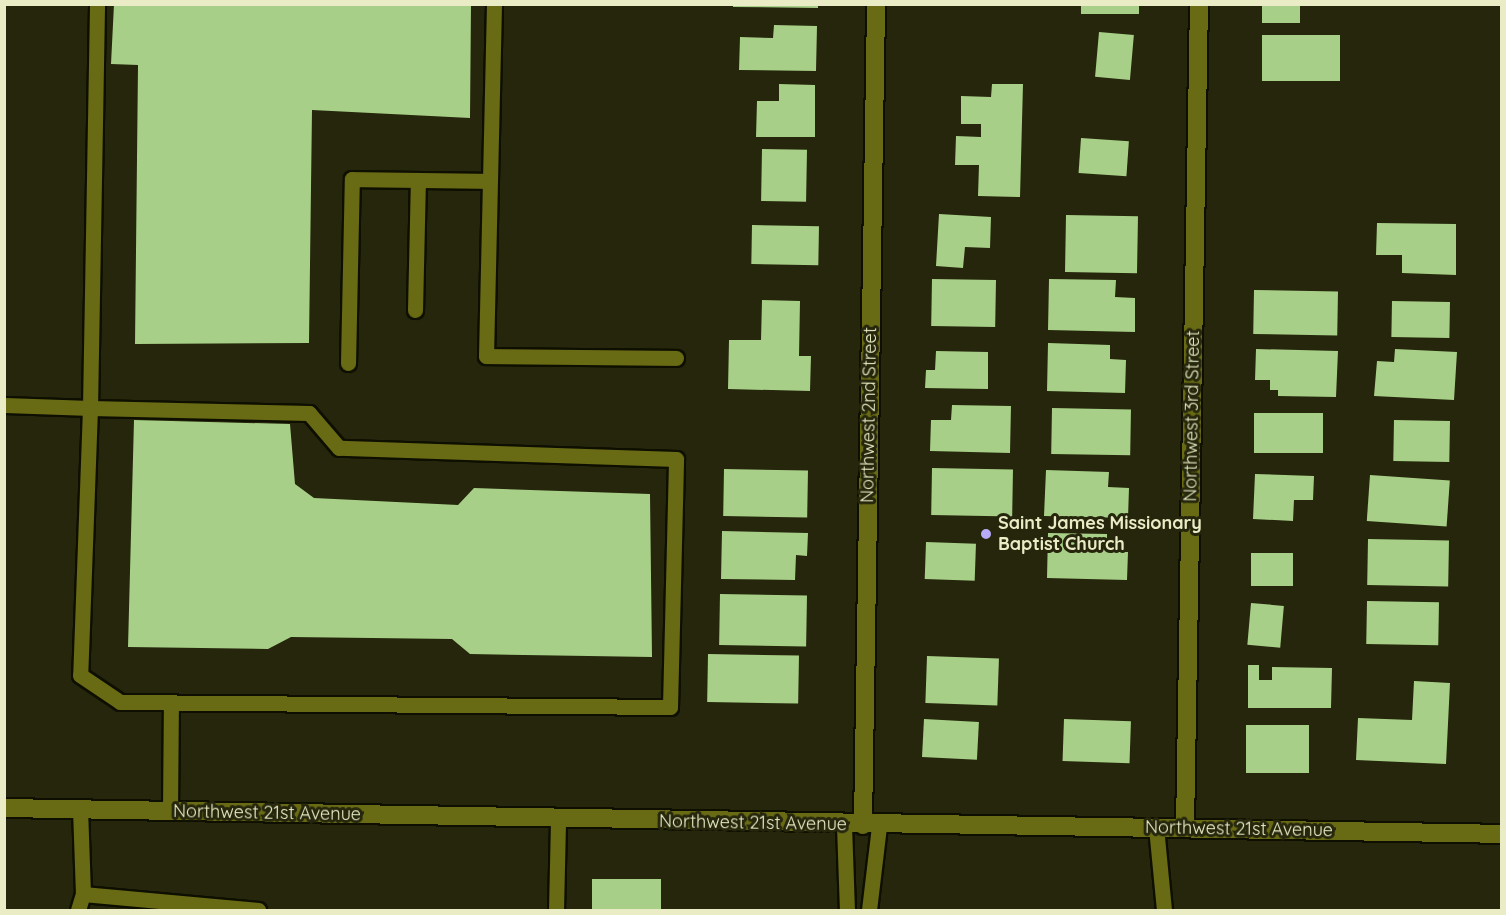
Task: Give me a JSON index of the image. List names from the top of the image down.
{
  "streets": {
    "street": ["Northwest 2nd Street", "Northwest 3rd Street", "Northwest 21st Avenue"]
  },
  "crossings": [
    ["Northwest 2nd Street", "Northwest 21st Avenue"],
    ["Northwest 3rd Street", "Northwest 21st Avenue"]
  ],
  "places": ["Saint James Missionary Baptist Church"]
}
